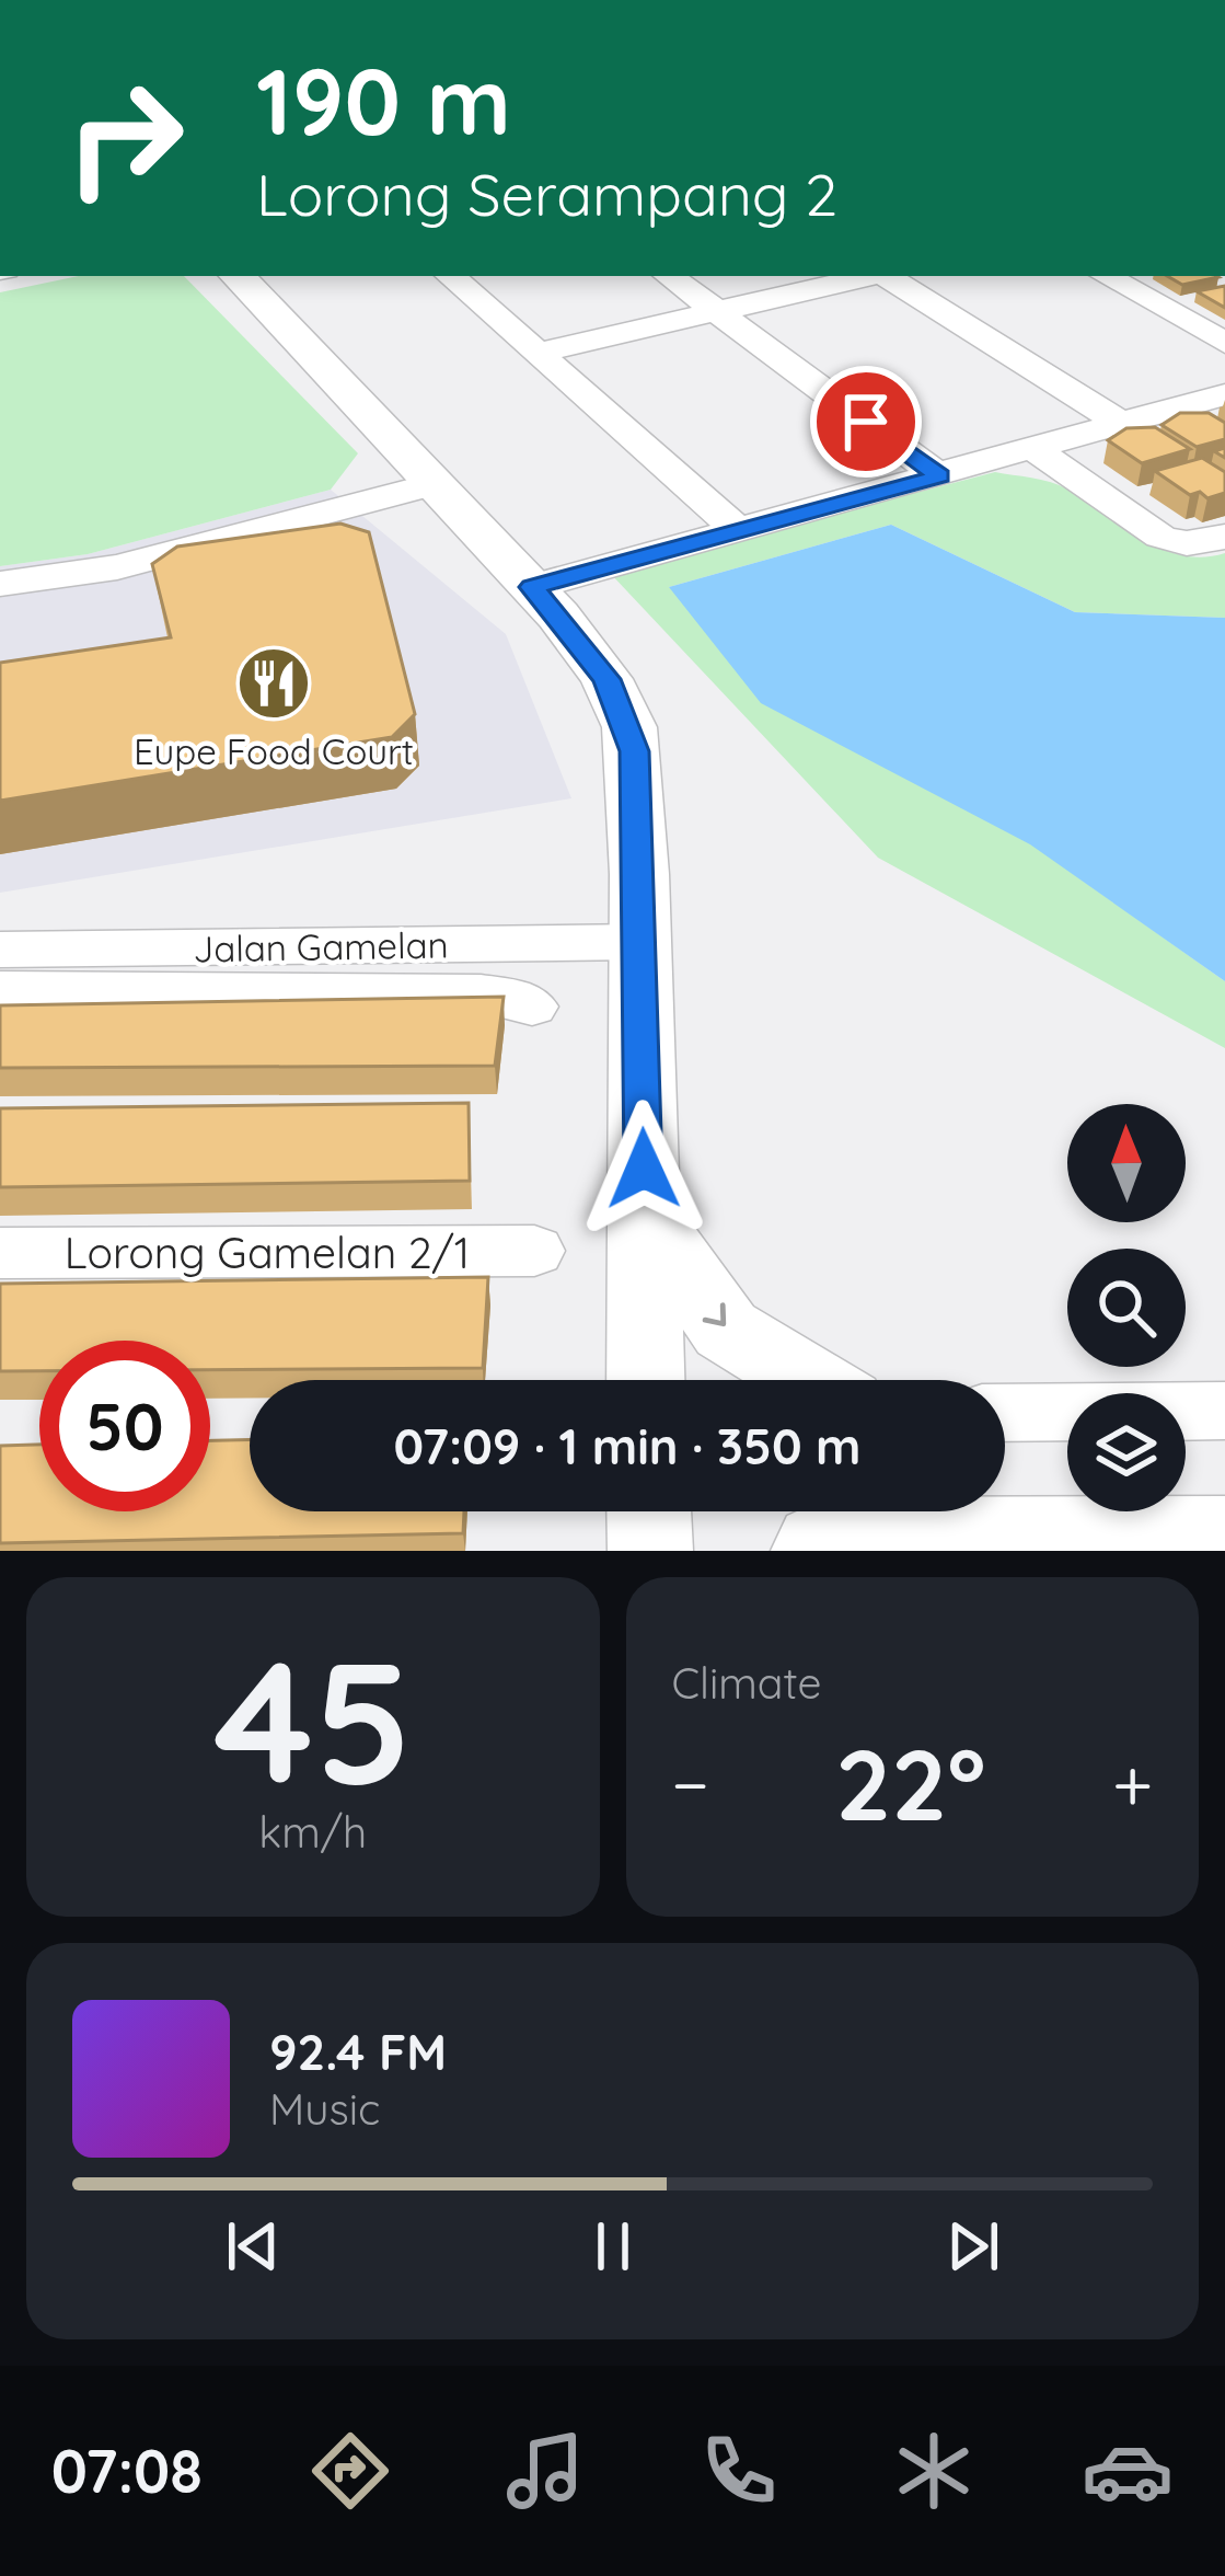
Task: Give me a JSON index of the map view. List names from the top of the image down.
{
  "streets": {
    "street": ["Jalan Gamelan", "Lorong Gamelan 2/1"]
  },
  "places": {
    "restaurant": ["Eupe Food Court"]
  },
  "north": "top",
  "page": {
    "turn": ["190 m", "Lorong Serampang 2"],
    "limit": "50",
    "trip": "07:09 · 1 min · 350 m",
    "tile": [
      ["45", "km/h"],
      "Climate"
    ],
    "heat": ["−", "22°", "+"],
    "song": ["92.4 FM", "Music"],
    "tabs": "07:08"
  }
}
